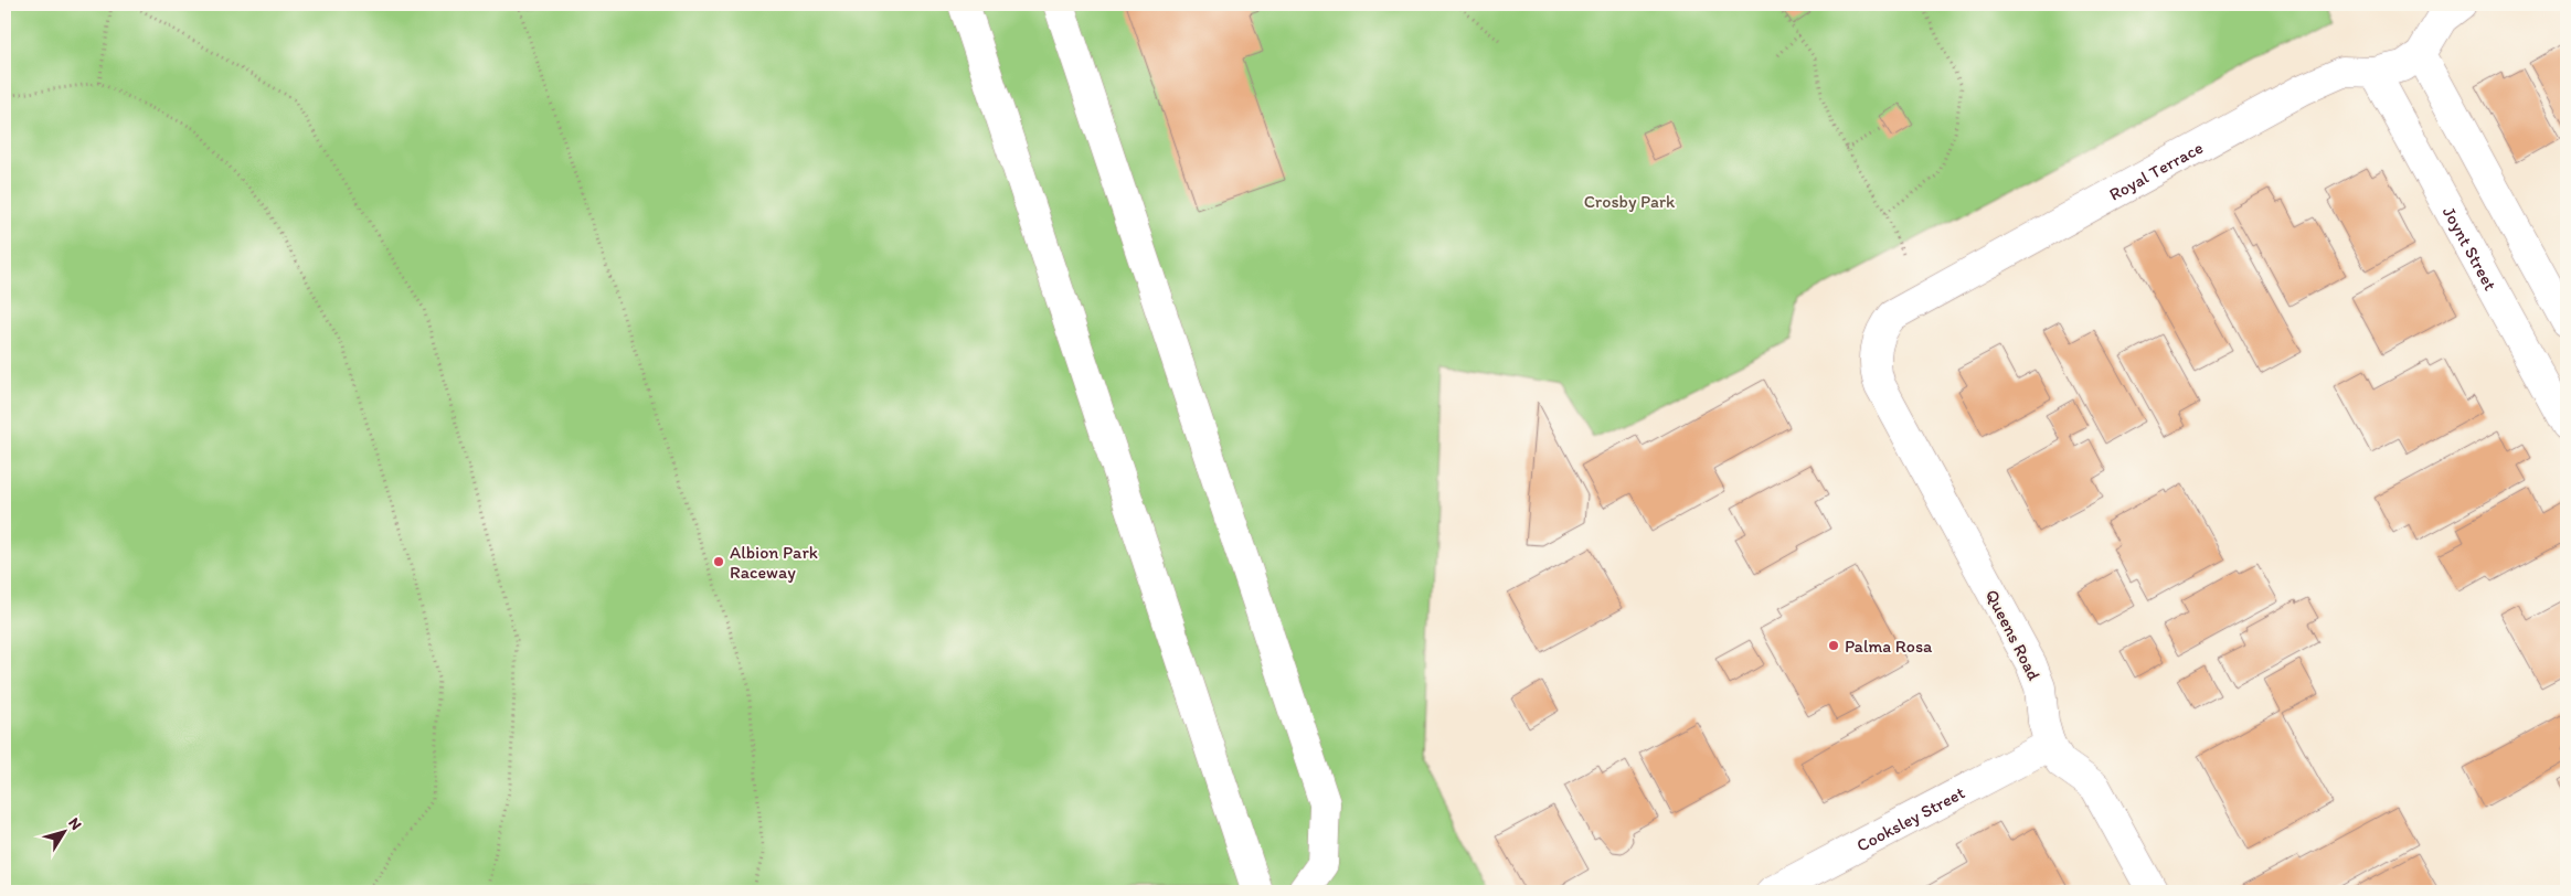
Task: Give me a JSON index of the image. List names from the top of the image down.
{
  "streets": {
    "street": [
      "Royal Terrace",
      "Joynt Street",
      "Queens Road",
      "Cooksley Street"
    ]
  },
  "crossings": [
    ["Royal Terrace", "Joynt Street"],
    ["Royal Terrace", "Queens Road"],
    ["Queens Road", "Cooksley Street"]
  ],
  "parks": ["Crosby Park"],
  "places": ["Albion Park Raceway", "Palma Rosa"],
  "north": "top right"
}
